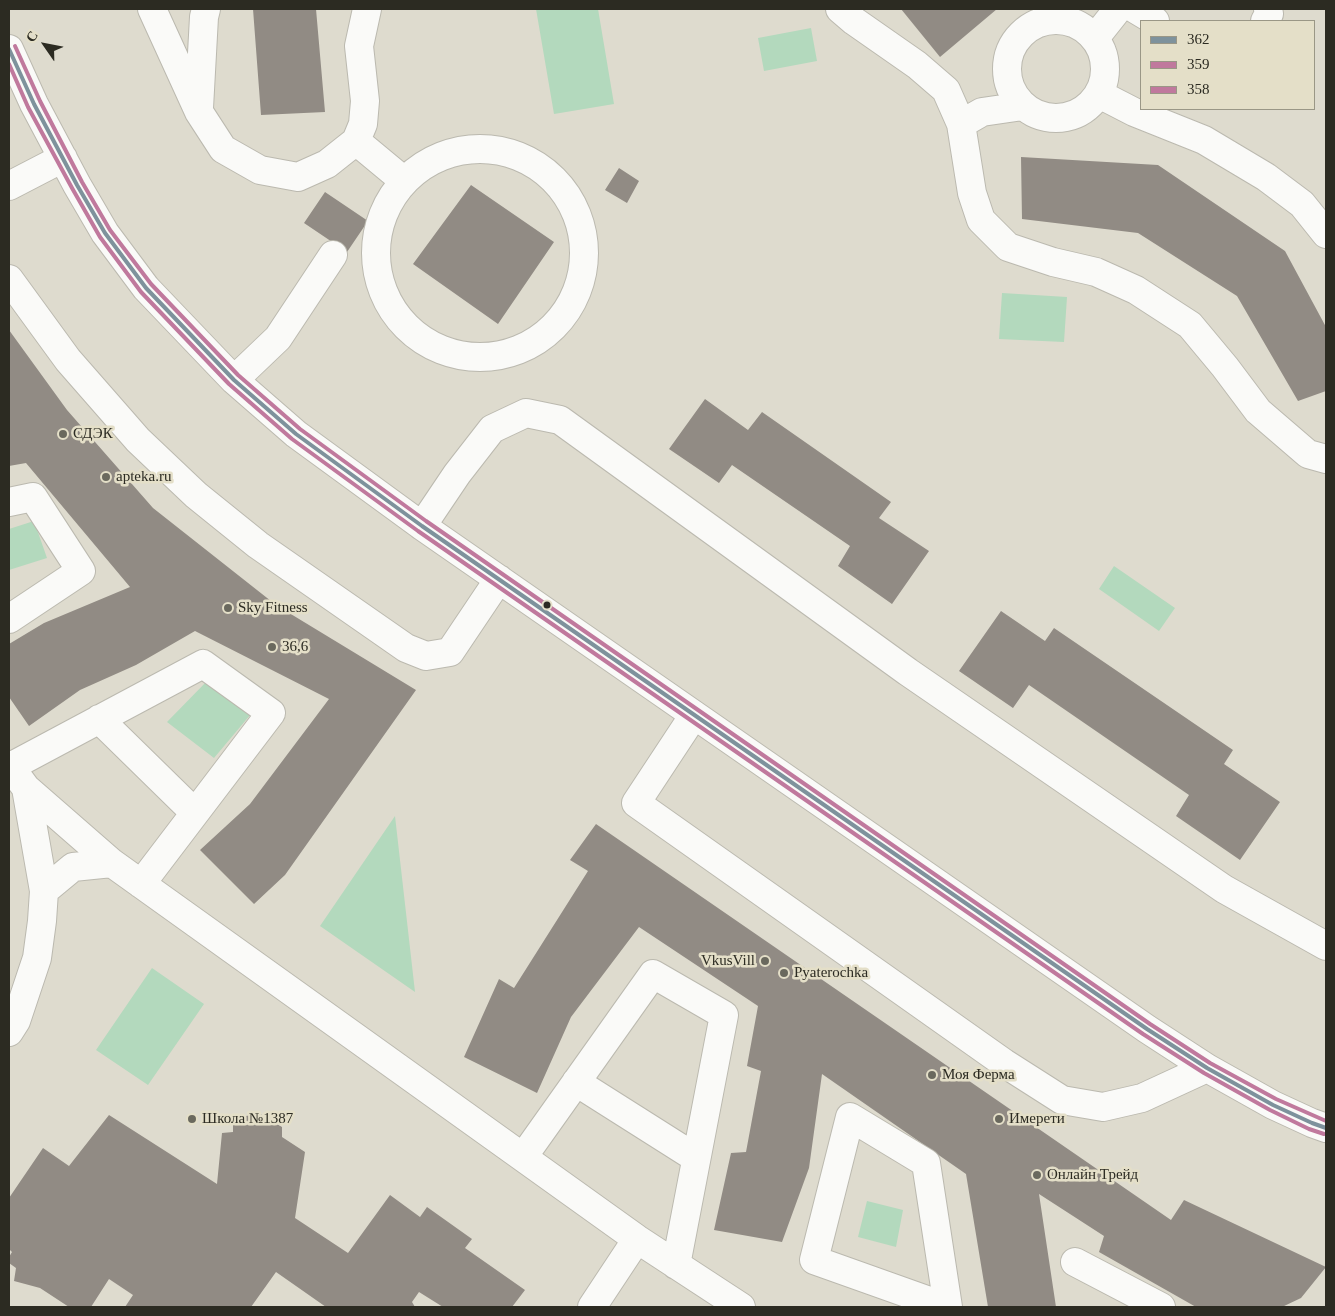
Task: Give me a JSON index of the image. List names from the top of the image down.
{
  "places": [
    "СДЭК",
    "apteka.ru",
    "Sky Fitness",
    "36,6",
    "VkusVill",
    "Pyaterochka",
    "Моя Ферма",
    "Школа №1387",
    "Имерети",
    "Онлайн Трейд"
  ],
  "lines": ["transit line 358", "transit line 362", "transit line 359"],
  "legend": ["362", "359", "358"],
  "north": "top left"
}
